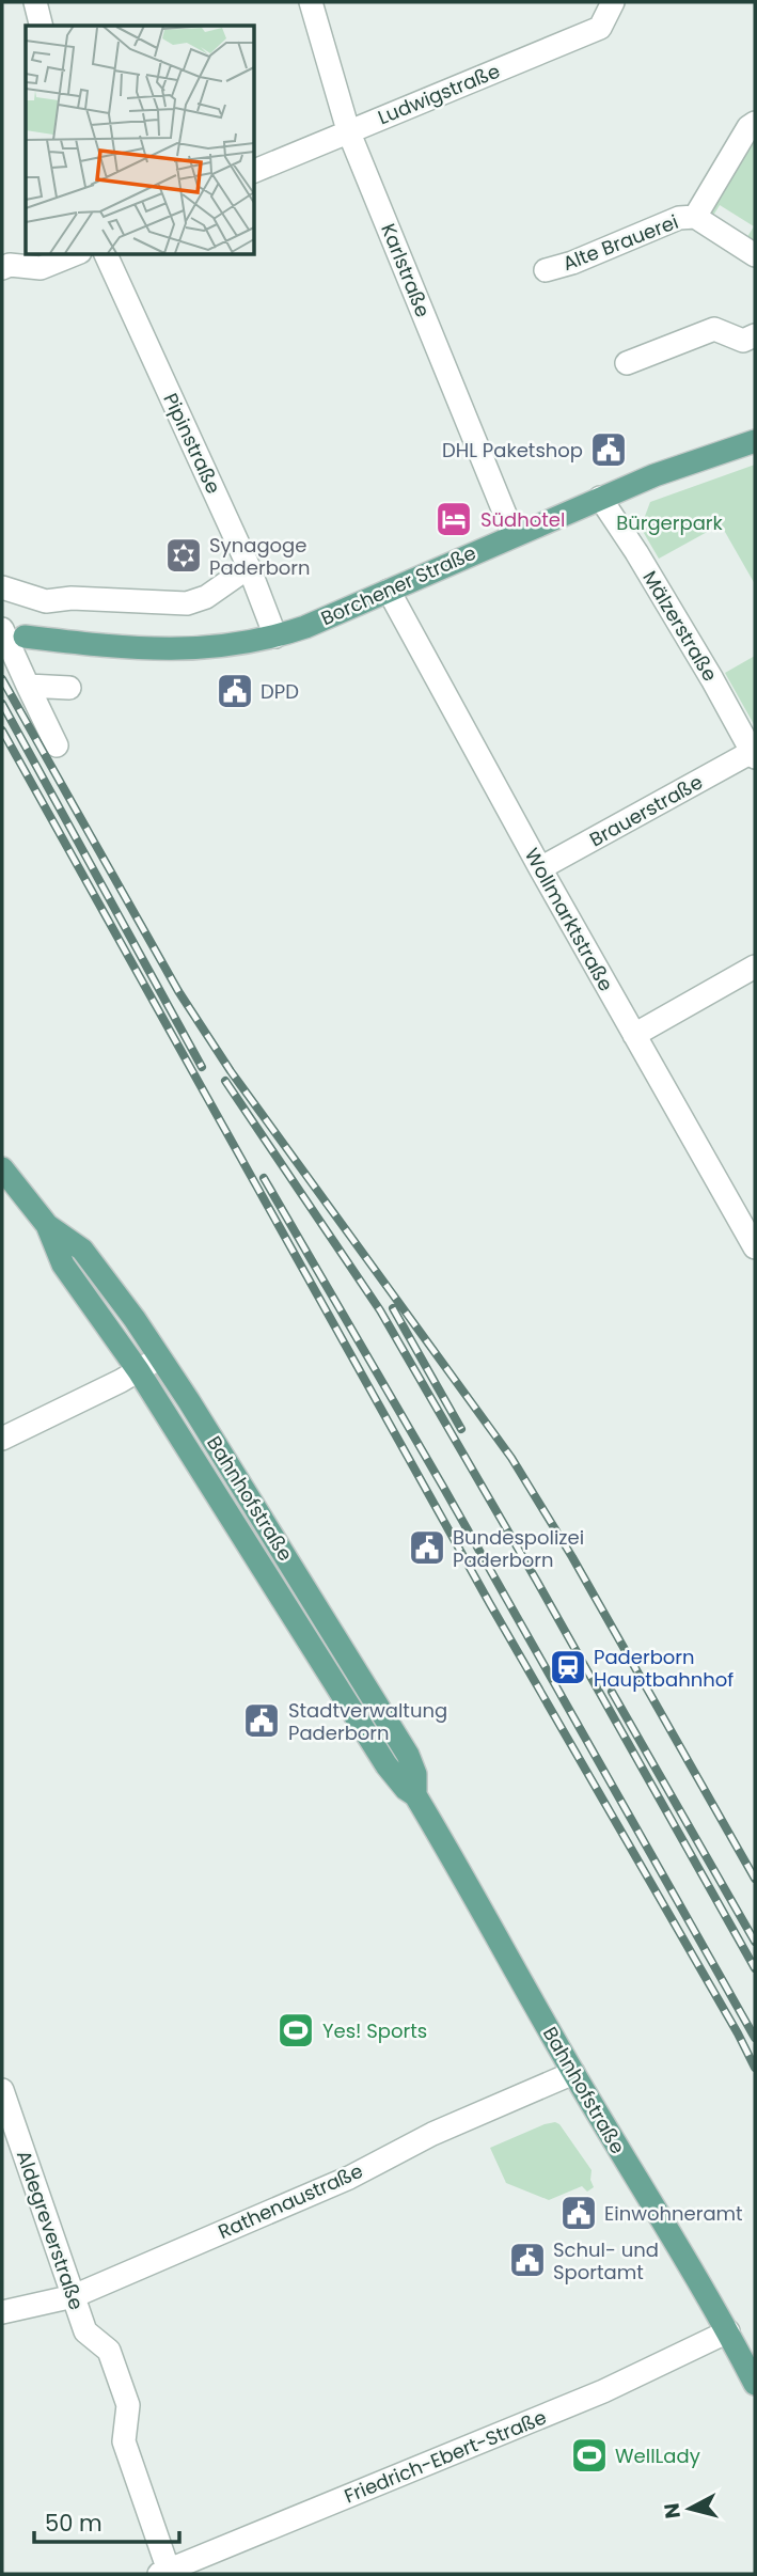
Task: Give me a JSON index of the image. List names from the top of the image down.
{
  "streets": {
    "main road": ["Borchener Straße", "Bahnhofstraße"],
    "street": [
      "Ludwigstraße",
      "Alte Brauerei",
      "Karlstraße",
      "Pipinstraße",
      "Mälzerstraße",
      "Brauerstraße",
      "Wollmarktstraße",
      "Rathenaustraße",
      "Aldegreverstraße",
      "Friedrich-Ebert-Straße"
    ]
  },
  "crossings": [
    ["Ludwigstraße", "Karlstraße"],
    ["Karlstraße", "Borchener Straße"],
    ["Pipinstraße", "Borchener Straße"],
    ["Borchener Straße", "Mälzerstraße"],
    ["Borchener Straße", "Wollmarktstraße"],
    ["Mälzerstraße", "Brauerstraße"],
    ["Brauerstraße", "Wollmarktstraße"],
    ["Bahnhofstraße", "Rathenaustraße"],
    ["Bahnhofstraße", "Friedrich-Ebert-Straße"],
    ["Rathenaustraße", "Aldegreverstraße"],
    ["Aldegreverstraße", "Friedrich-Ebert-Straße"]
  ],
  "parks": ["Bürgerpark"],
  "places": {
    "public building": [
      "DHL Paketshop",
      "DPD",
      "Bundespolizei Paderborn",
      "Stadtverwaltung Paderborn",
      "Einwohneramt",
      "Schul- und Sportamt"
    ],
    "hotel": ["Südhotel"],
    "synagogue": ["Synagoge Paderborn"],
    "station": ["Paderborn Hauptbahnhof"],
    "sports": ["Yes! Sports", "WellLady"]
  },
  "scale_bar": "50 m",
  "north": "left"
}
